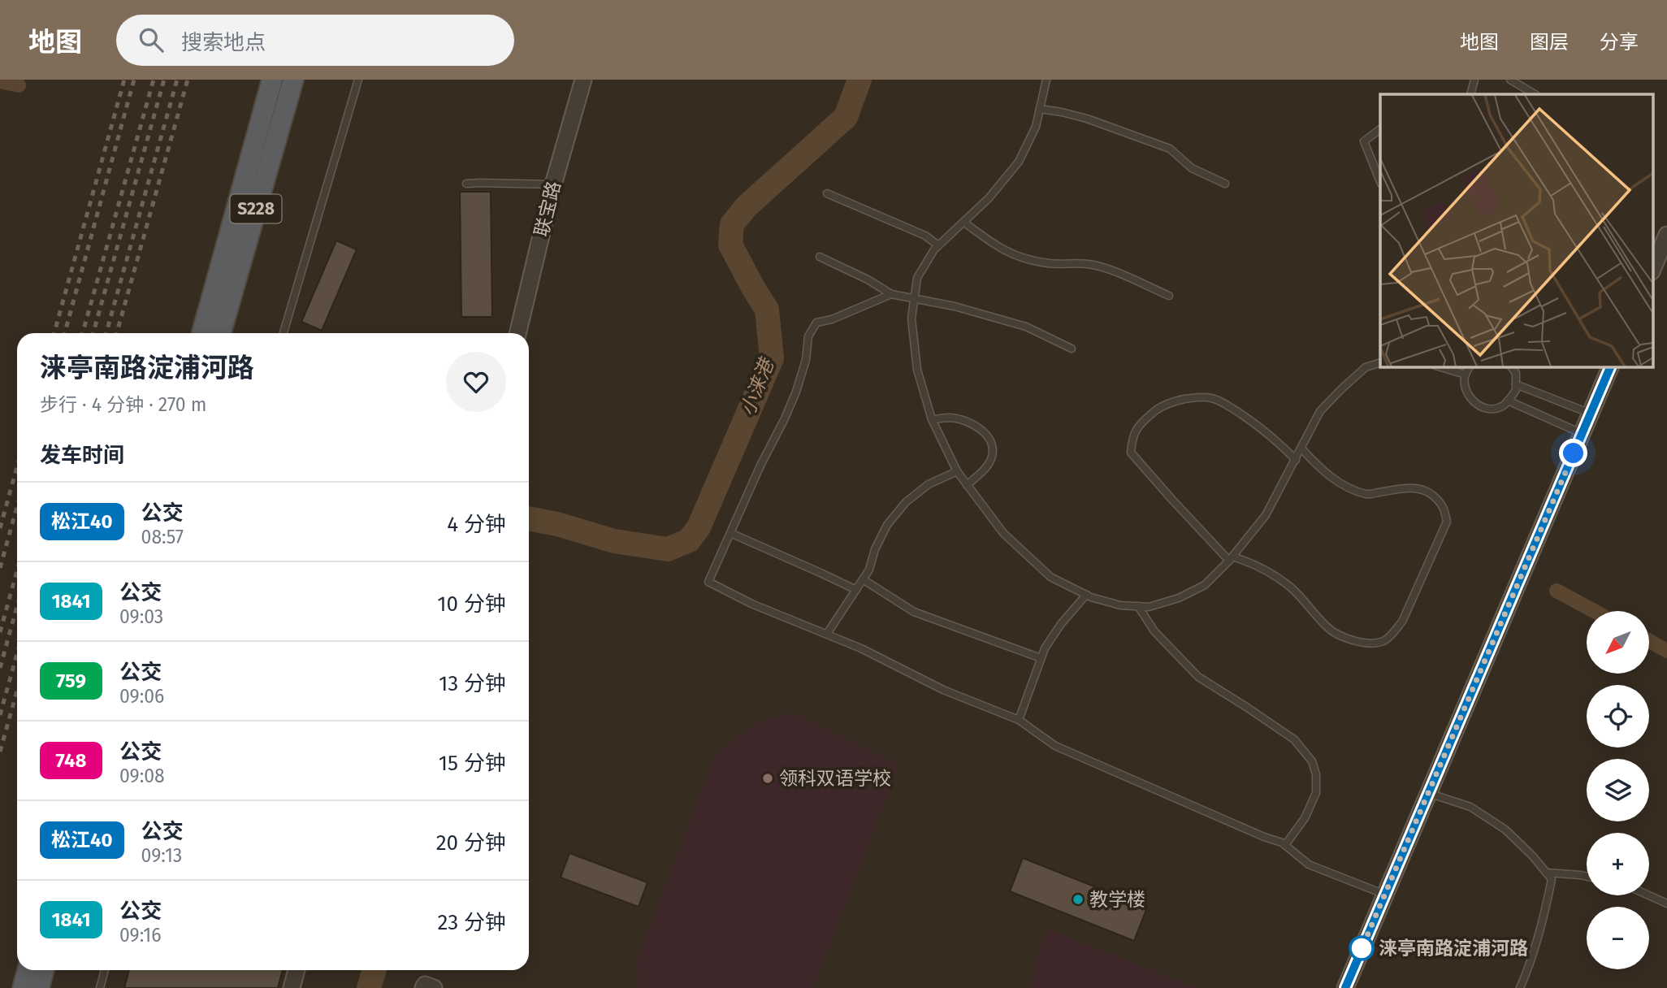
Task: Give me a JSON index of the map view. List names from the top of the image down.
{
  "streets": {
    "highway": ["S228"],
    "street": ["联宝路"]
  },
  "water": ["小涞港"],
  "places": ["领科双语学校", "教学楼", "涞亭南路淀浦河路"],
  "lines": ["bus line 松江40"],
  "north": "bottom left",
  "page": {
    "header": "地图",
    "search": "搜索地点",
    "nav": ["地图", "图层", "分享"],
    "heading": [
      ["涞亭南路淀浦河路", "步行 · 4 分钟 · 270 m"],
      "发车时间"
    ],
    "list": [
      {
        "mark": "松江40",
        "name": "公交",
        "note": "08:57",
        "value": "4 分钟"
      },
      {
        "mark": "1841",
        "name": "公交",
        "note": "09:03",
        "value": "10 分钟"
      },
      {
        "mark": "759",
        "name": "公交",
        "note": "09:06",
        "value": "13 分钟"
      },
      {
        "mark": "748",
        "name": "公交",
        "note": "09:08",
        "value": "15 分钟"
      },
      {
        "mark": "松江40",
        "name": "公交",
        "note": "09:13",
        "value": "20 分钟"
      },
      {
        "mark": "1841",
        "name": "公交",
        "note": "09:16",
        "value": "23 分钟"
      }
    ],
    "map_buttons": ["+", "−"]
  }
}
